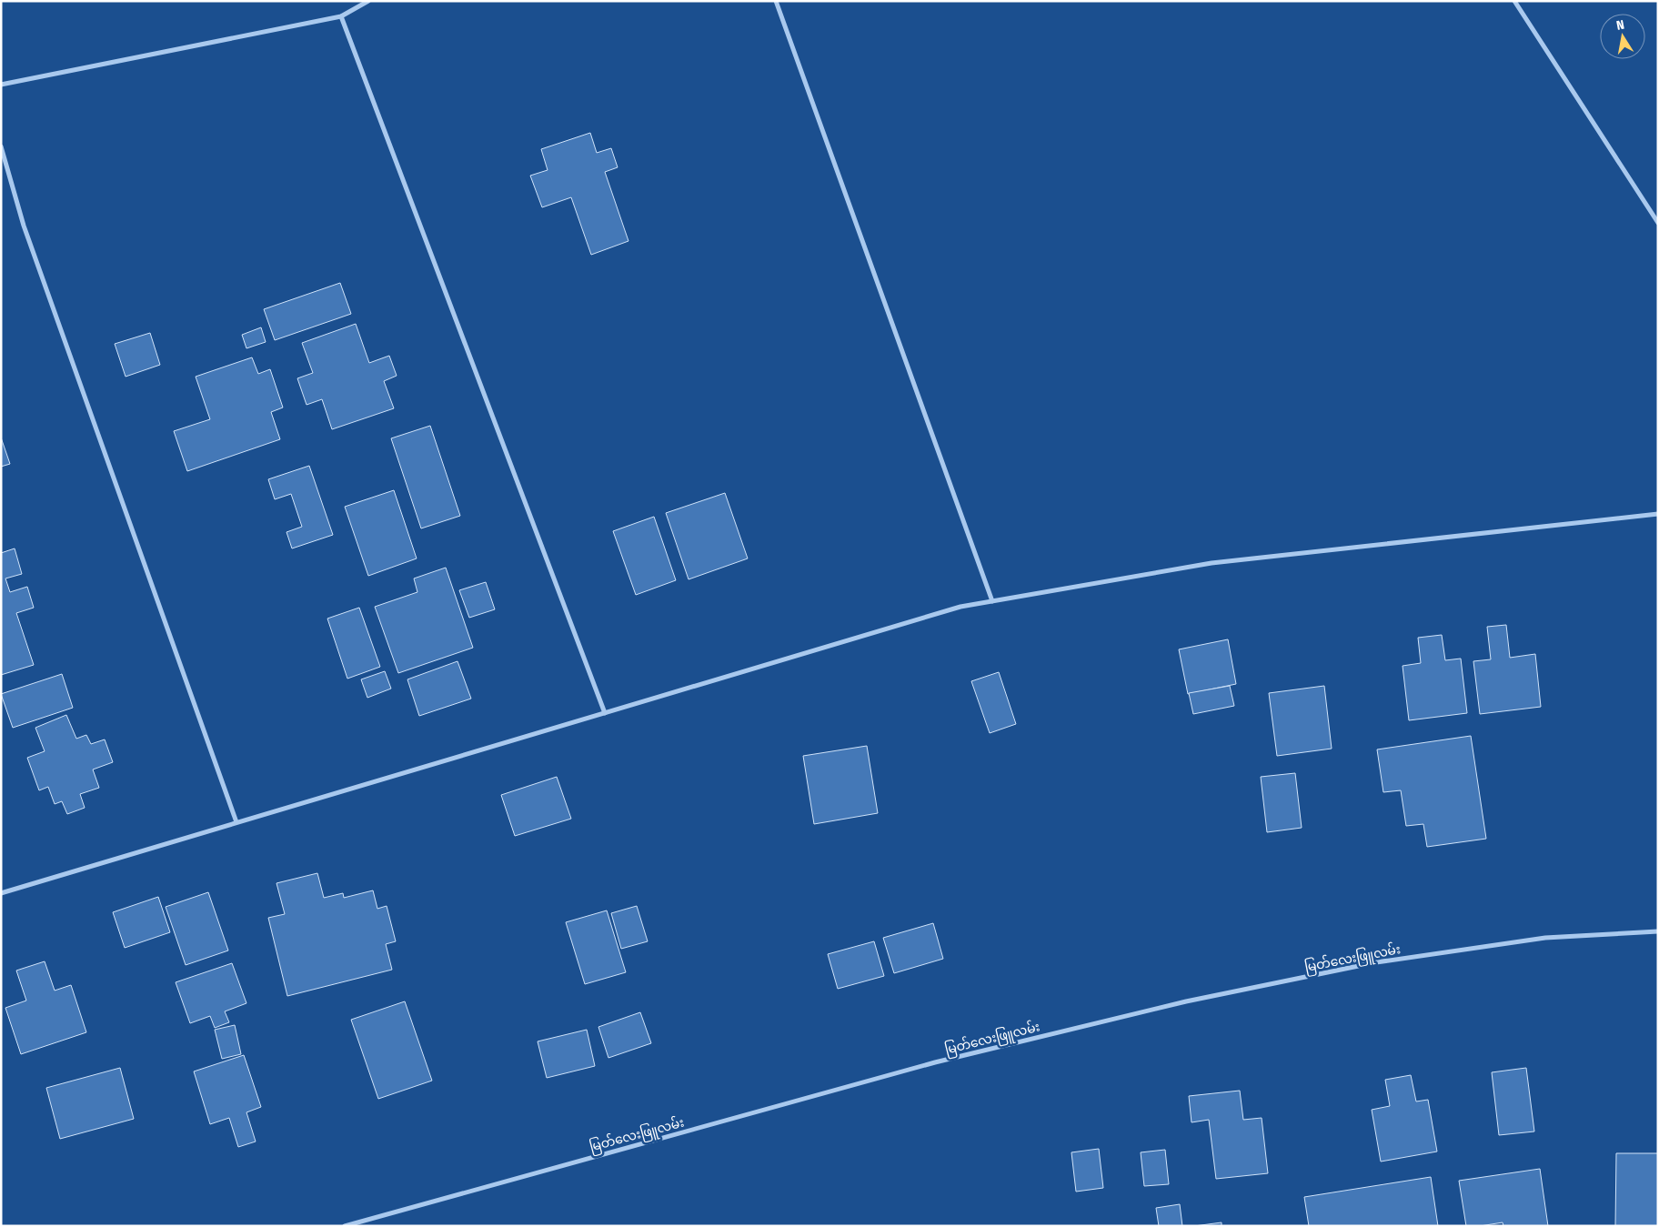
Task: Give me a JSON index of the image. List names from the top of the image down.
{
  "streets": {
    "street": ["မြတ်လေးဖြူလမ်း"]
  },
  "north": "top"
}
